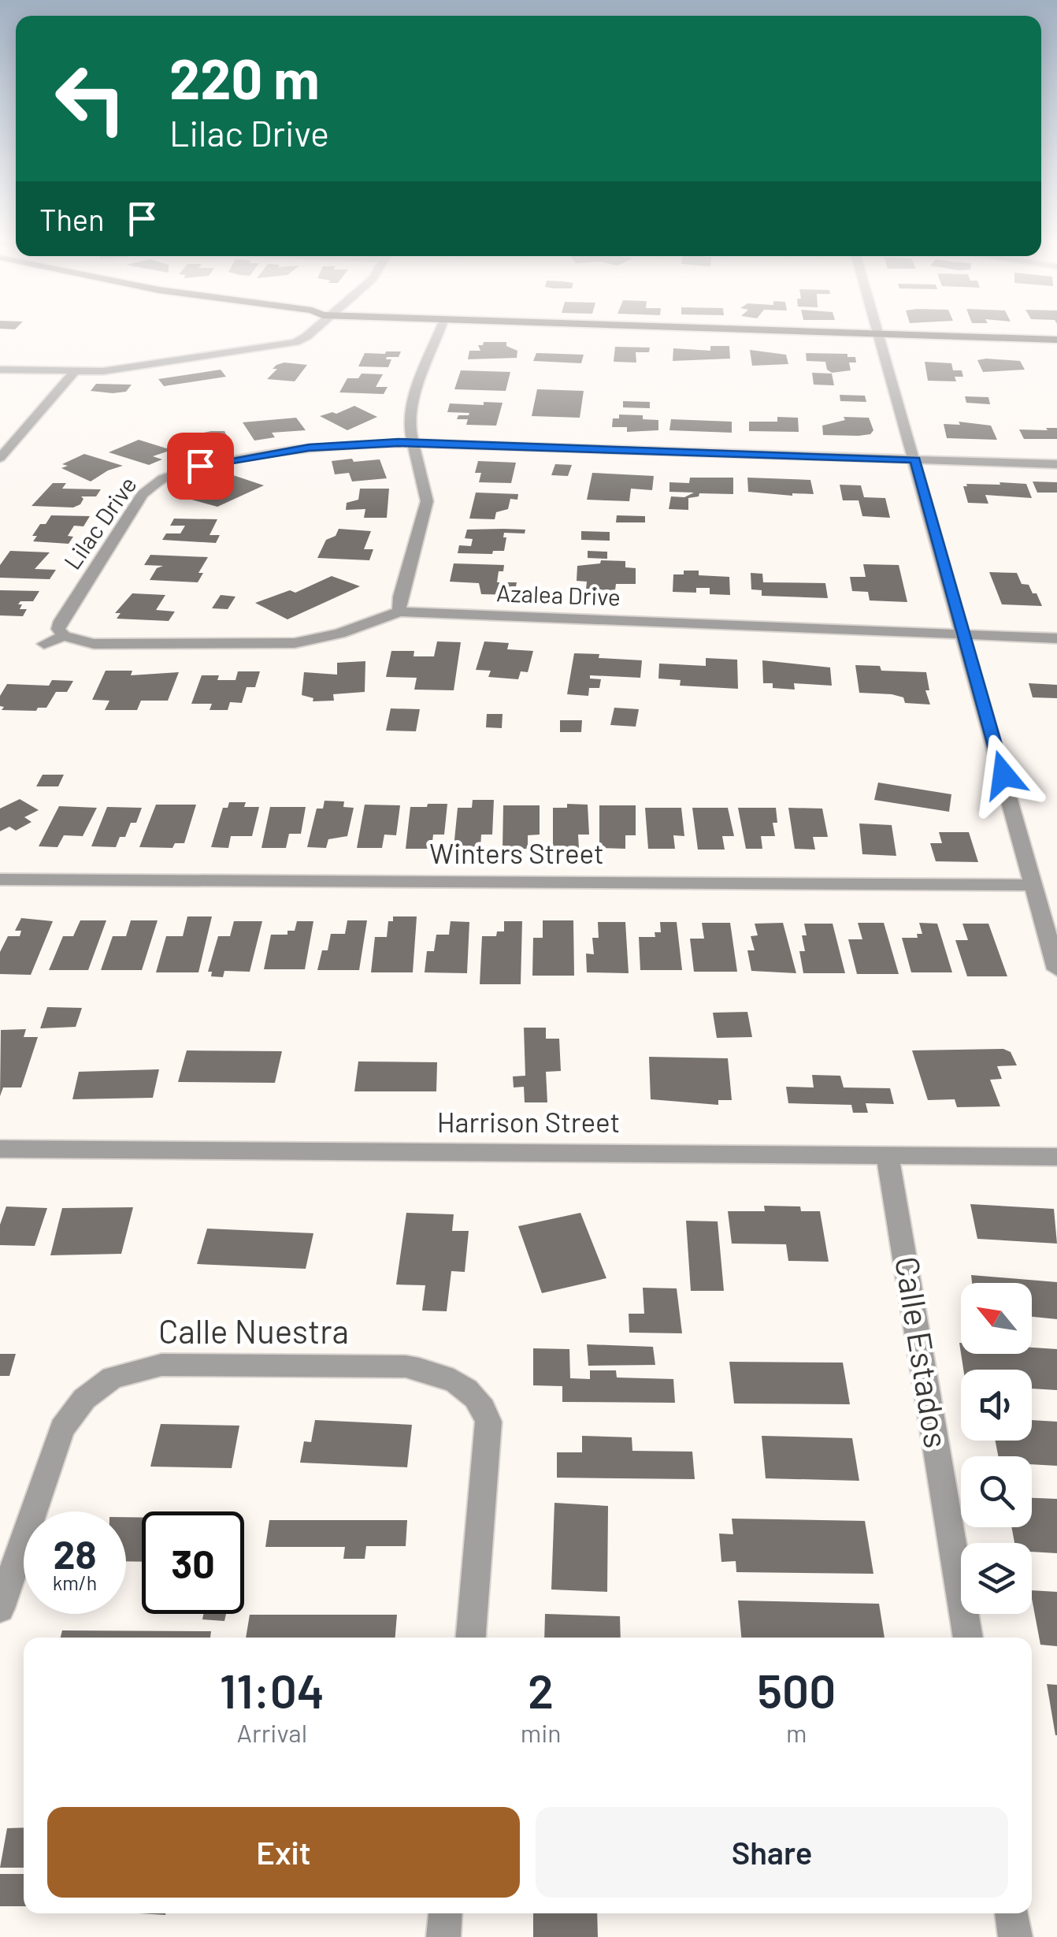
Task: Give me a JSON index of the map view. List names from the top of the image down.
{
  "streets": {
    "street": [
      "Lilac Drive",
      "Azalea Drive",
      "Winters Street",
      "Harrison Street",
      "Calle Nuestra",
      "Calle Estados"
    ]
  },
  "crossings": [
    ["Lilac Drive", "Azalea Drive"],
    ["Harrison Street", "Calle Estados"]
  ],
  "north": "top left",
  "page": {
    "turn": ["220 m", "Lilac Drive"],
    "then": "Then",
    "speed": "28 km/h",
    "limit": "30",
    "eta": [
      "11:04",
      "Arrival",
      "2",
      "min",
      "500",
      "m"
    ],
    "buttons": ["Exit", "Share"]
  }
}
